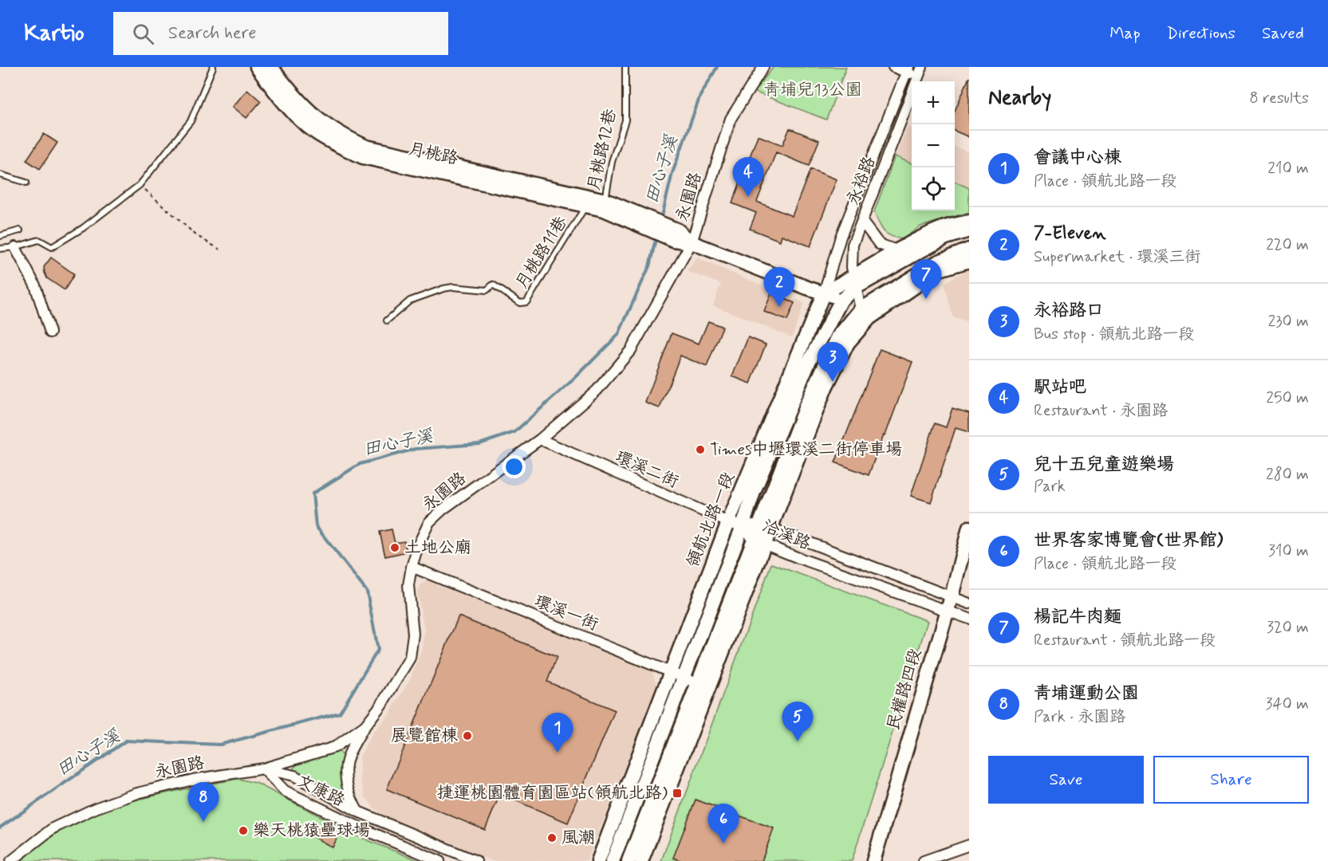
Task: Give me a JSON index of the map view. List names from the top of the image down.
{
  "streets": {
    "street": [
      "月桃路",
      "永裕路",
      "永園路",
      "環溪二街",
      "領航北路一段",
      "洽溪路",
      "環溪一街",
      "民權路四段",
      "文康路"
    ],
    "lane": ["月桃路12巷", "月桃路11巷"]
  },
  "crossings": [
    ["月桃路12巷", "月桃路"],
    ["月桃路", "永園路"],
    ["月桃路", "月桃路11巷"],
    ["永裕路", "領航北路一段"],
    ["永園路", "環溪二街"],
    ["永園路", "環溪一街"],
    ["永園路", "文康路"],
    ["環溪二街", "領航北路一段"],
    ["環溪二街", "洽溪路"],
    ["領航北路一段", "洽溪路"],
    ["領航北路一段", "環溪一街"],
    ["洽溪路", "民權路四段"]
  ],
  "water": ["田心子溪"],
  "parks": ["青埔兒13公園"],
  "places": {
    "other": [
      "Times中壢環溪二街停車場",
      "土地公廟",
      "展覽館棟",
      "樂天桃猿壘球場",
      "風潮"
    ],
    "transit": ["捷運桃園體育園區站(領航北路)"]
  },
  "page": {
    "header": "Kartio",
    "search": "Search here",
    "nav": ["Map", "Directions", "Saved"],
    "heading": ["Nearby", "8 results"],
    "map_buttons": ["+", "−"],
    "list": [
      {
        "mark": "1",
        "name": "會議中心棟",
        "note": "Place · 領航北路一段",
        "value": "210 m"
      },
      {
        "mark": "2",
        "name": "7-Eleven",
        "note": "Supermarket · 環溪三街",
        "value": "220 m"
      },
      {
        "mark": "3",
        "name": "永裕路口",
        "note": "Bus stop · 領航北路一段",
        "value": "230 m"
      },
      {
        "mark": "4",
        "name": "駅站吧",
        "note": "Restaurant · 永園路",
        "value": "250 m"
      },
      {
        "mark": "5",
        "name": "兒十五兒童遊樂場",
        "note": "Park",
        "value": "280 m"
      },
      {
        "mark": "6",
        "name": "世界客家博覽會(世界館)",
        "note": "Place · 領航北路一段",
        "value": "310 m"
      },
      {
        "mark": "7",
        "name": "楊記牛肉麵",
        "note": "Restaurant · 領航北路一段",
        "value": "320 m"
      },
      {
        "mark": "8",
        "name": "青埔運動公園",
        "note": "Park · 永園路",
        "value": "340 m"
      }
    ],
    "pins": [
      "4",
      "7",
      "2",
      "3",
      "5",
      "1",
      "8",
      "6"
    ],
    "buttons": ["Save", "Share"]
  }
}
